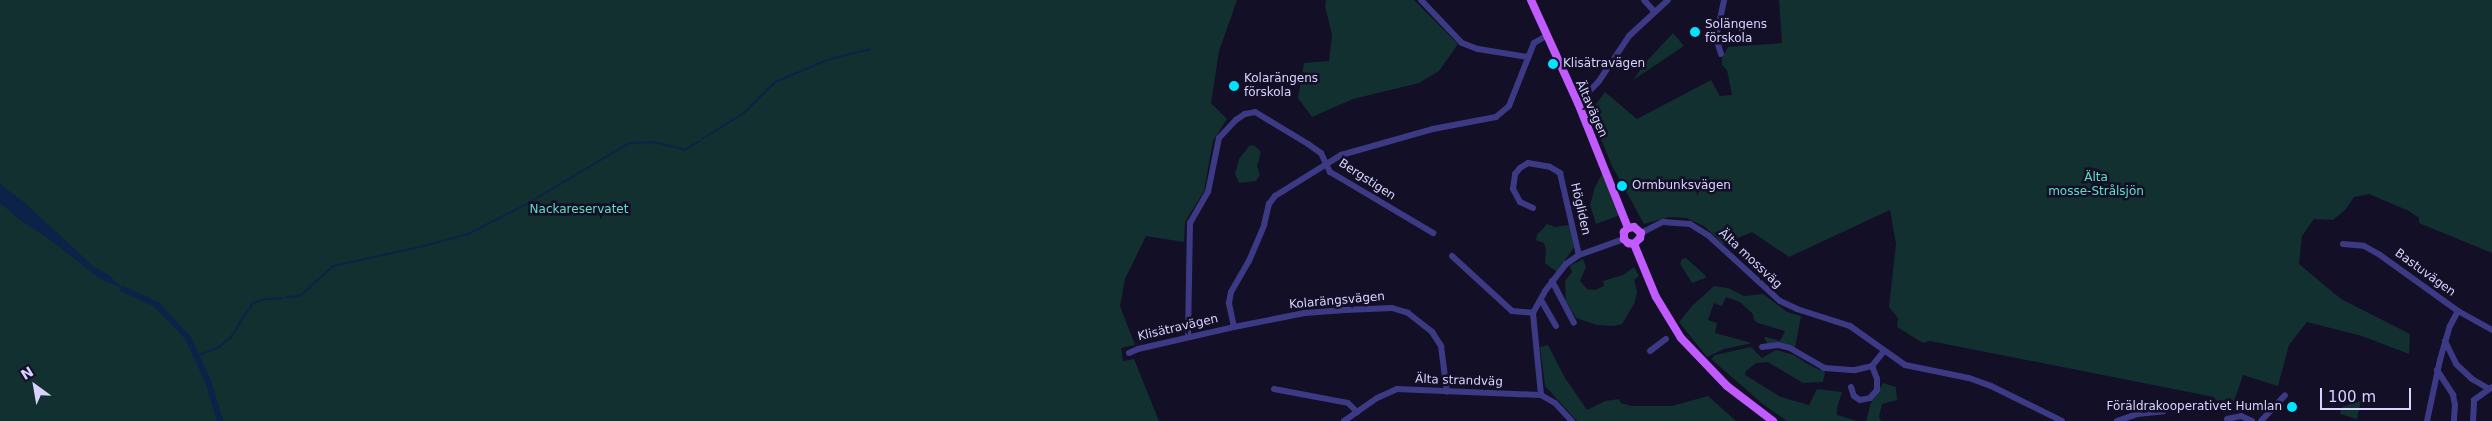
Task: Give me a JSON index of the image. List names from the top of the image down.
{
  "streets": {
    "main road": ["Ältavägen"],
    "street": [
      "Bergstigen",
      "Högliden",
      "Älta mossväg",
      "Bastuvägen",
      "Kolarängsvägen",
      "Klisätravägen",
      "Älta strandväg"
    ]
  },
  "crossings": [
    ["Ältavägen", "Älta mossväg"],
    ["Ältavägen", "Klisätravägen"],
    ["Bergstigen", "Klisätravägen"],
    ["Kolarängsvägen", "Klisätravägen"],
    ["Kolarängsvägen", "Älta strandväg"]
  ],
  "parks": ["Älta mosse-Strålsjön", "Nackareservatet"],
  "places": [
    "Solängens förskola",
    "Klisätravägen",
    "Kolarängens förskola",
    "Ormbunksvägen",
    "Föräldrakooperativet Humlan"
  ],
  "scale_bar": "100 m",
  "north": "top left"
}
